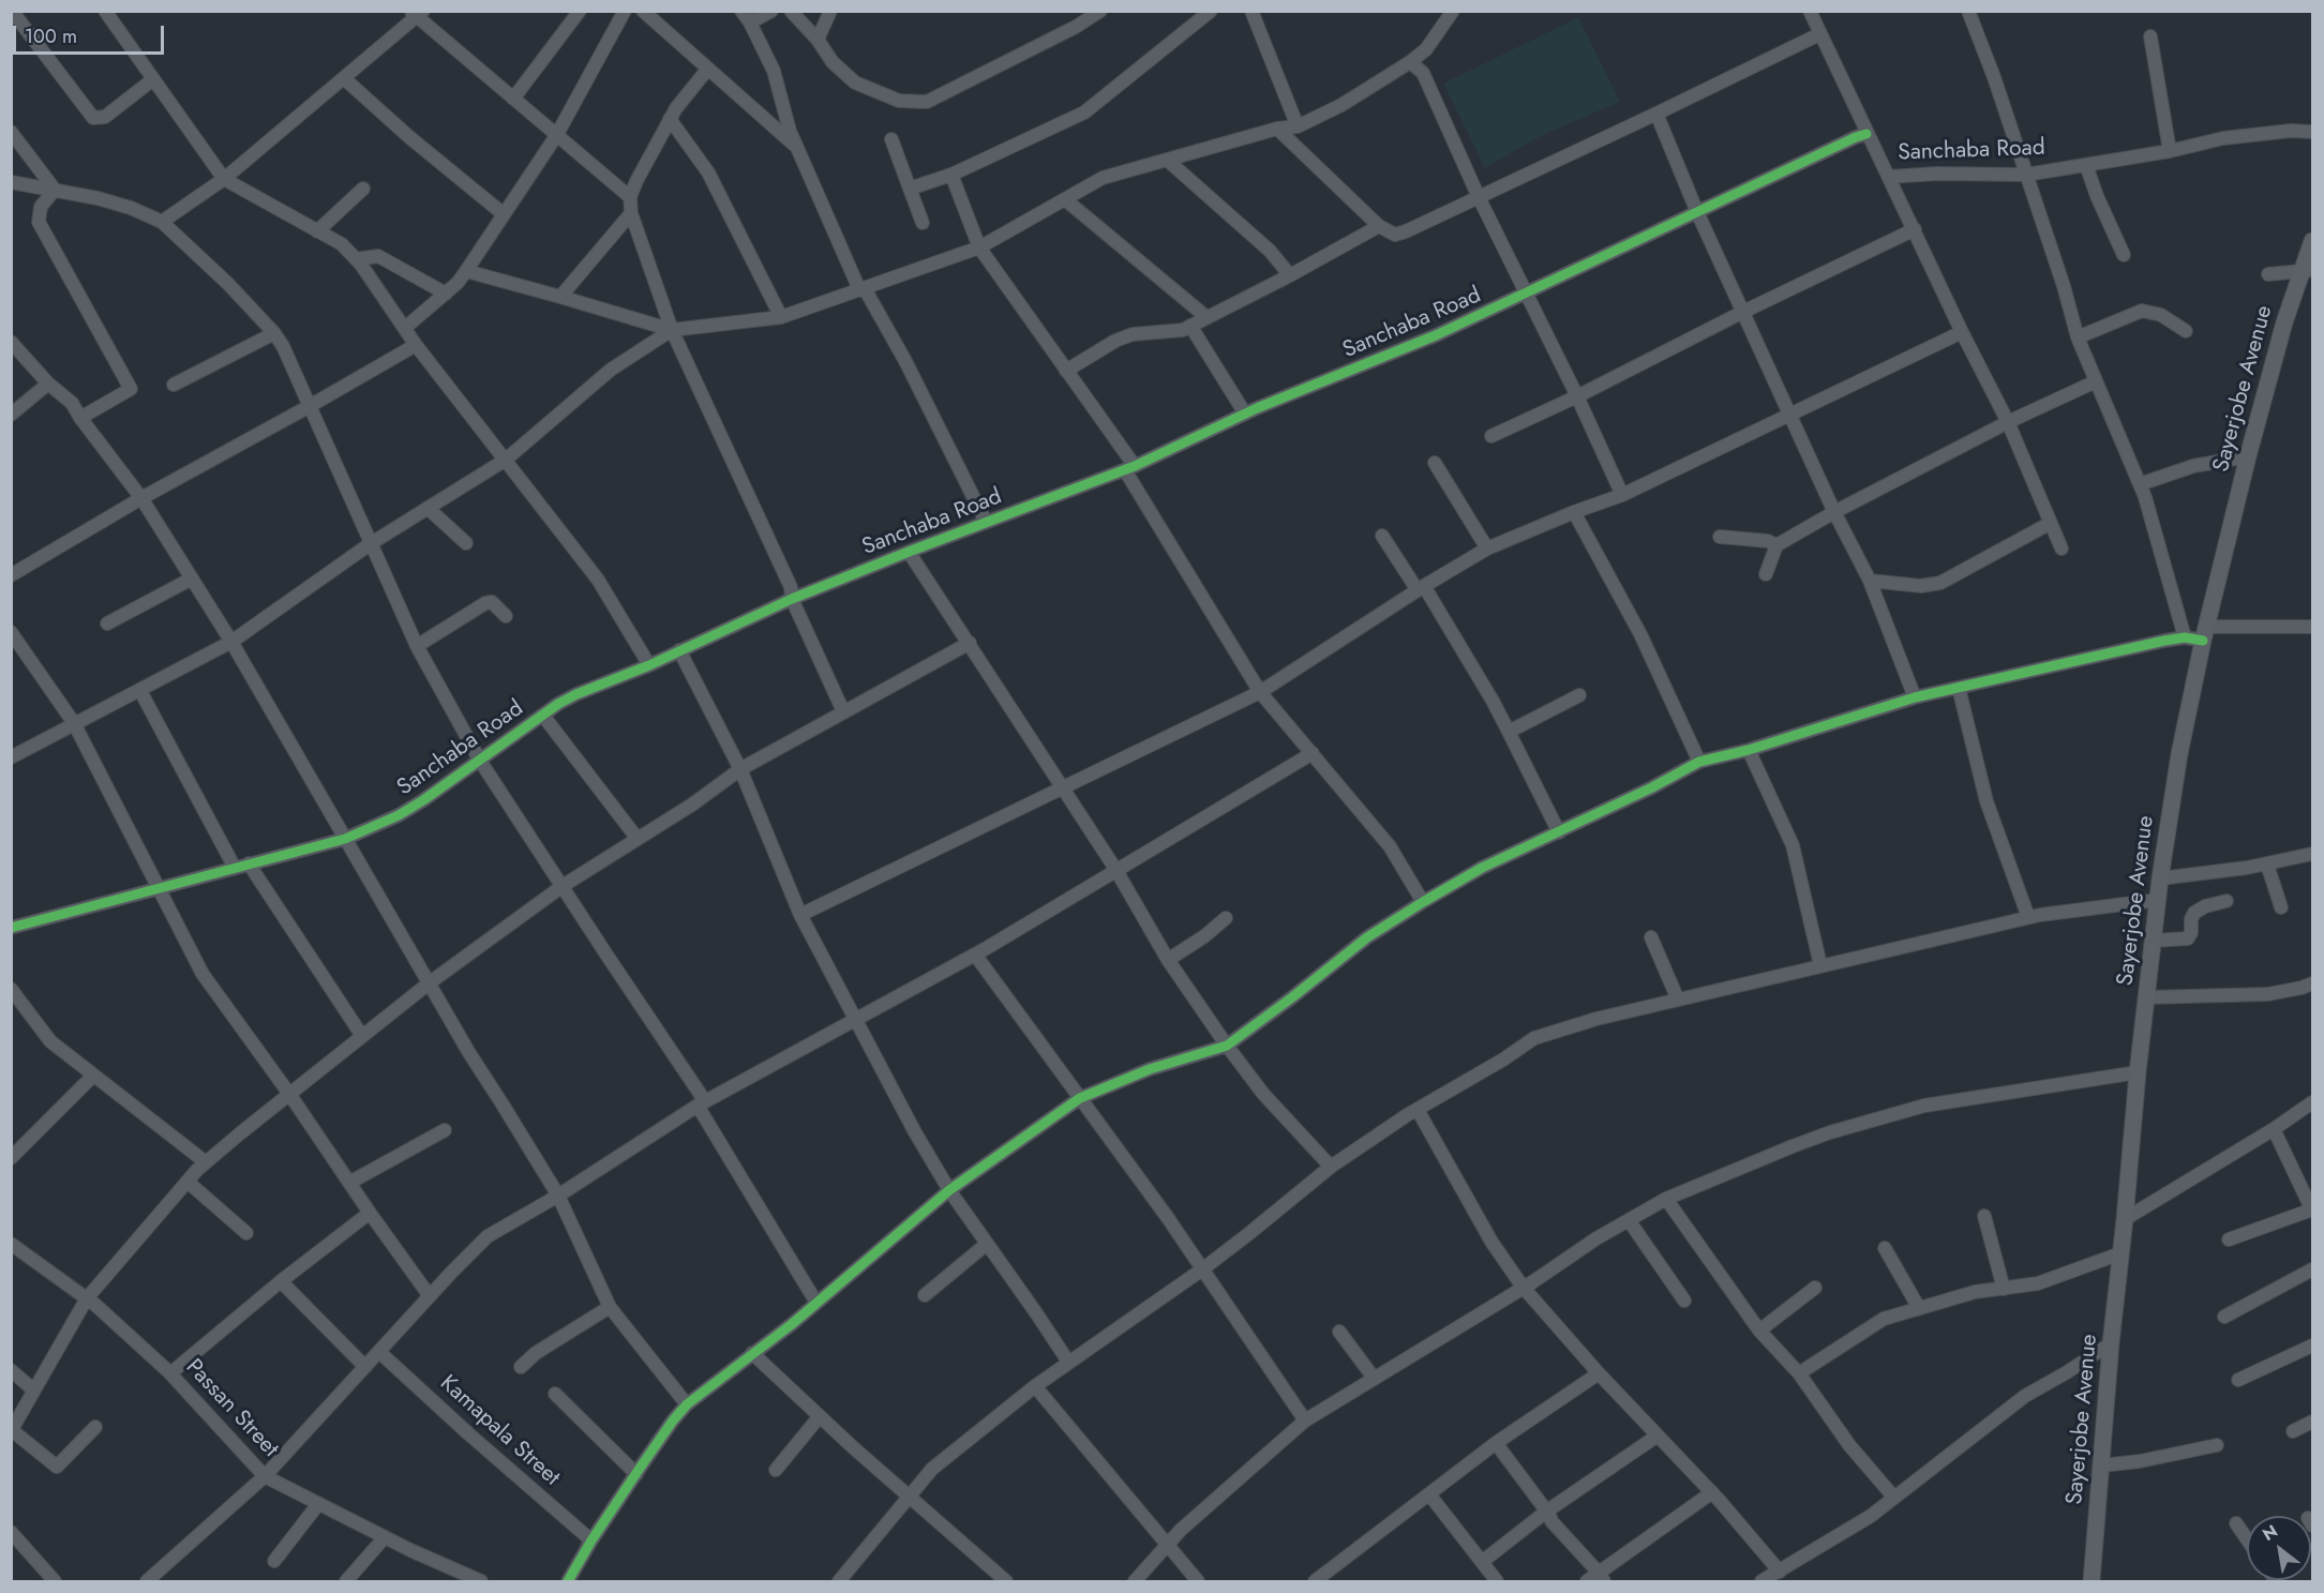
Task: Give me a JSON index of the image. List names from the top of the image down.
{
  "streets": {
    "main road": ["Sayerjobe Avenue"],
    "street": ["Sanchaba Road", "Passan Street", "Kamapala Street"]
  },
  "scale_bar": "100 m",
  "north": "top left"
}
